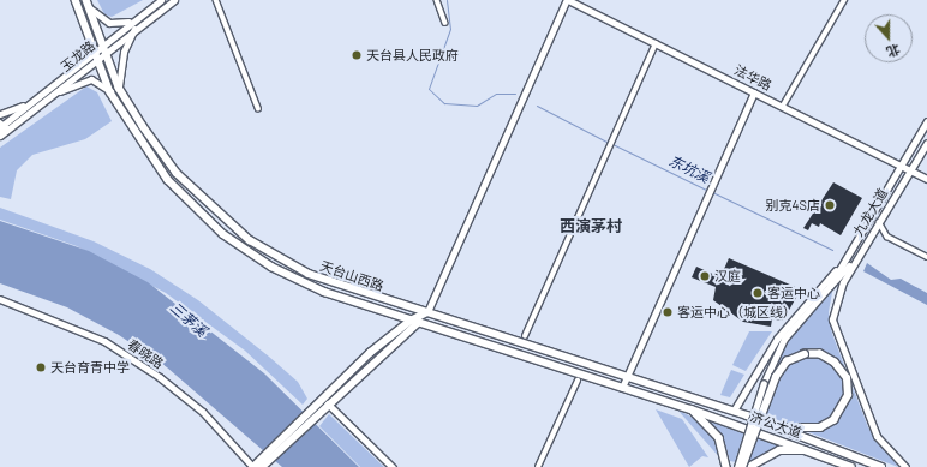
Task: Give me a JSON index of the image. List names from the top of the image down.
{
  "streets": {
    "main road": [
      "玉龙路",
      "法华路",
      "九龙大道",
      "天台山西路",
      "济公大道"
    ],
    "street": ["春晓路"]
  },
  "crossings": [
    ["玉龙路", "天台山西路"],
    ["法华路", "九龙大道"],
    ["天台山西路", "济公大道"]
  ],
  "districts": ["西演茅村"],
  "water": ["东坑溪", "三茅溪"],
  "places": [
    "天台县人民政府",
    "别克4S店",
    "汉庭",
    "客运中心",
    "客运中心（城区线）",
    "天台育青中学"
  ],
  "north": "bottom"
}
